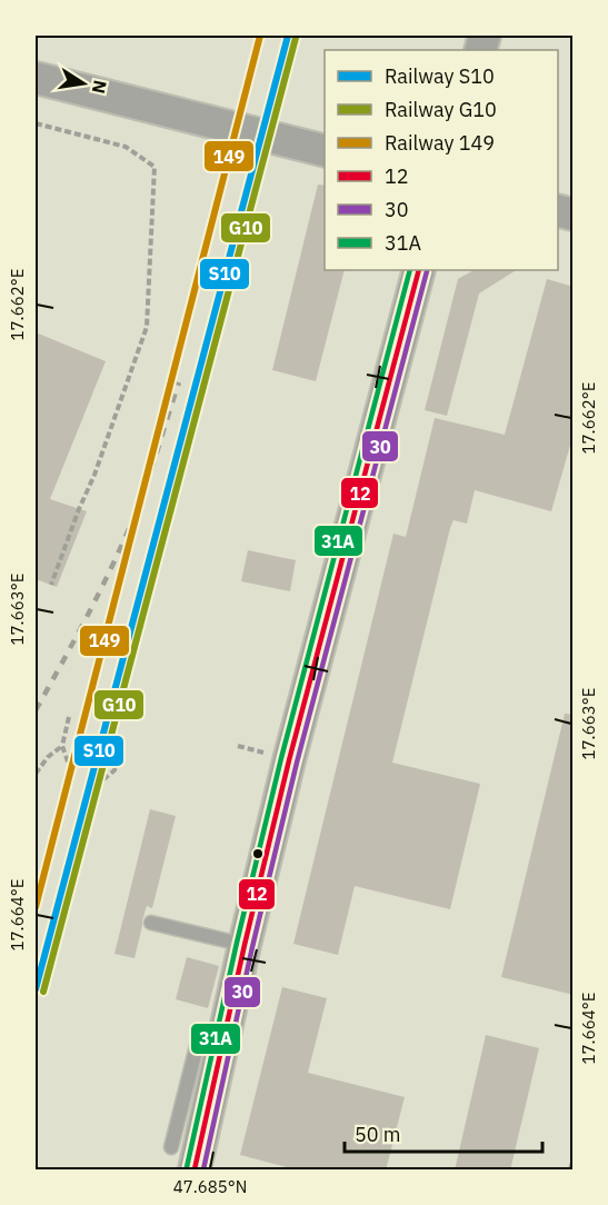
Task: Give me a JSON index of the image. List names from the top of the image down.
{
  "lines": [
    "rail line S10",
    "rail line 149",
    "rail line G10",
    "transit line 12",
    "transit line 31A",
    "transit line 30"
  ],
  "legend": [
    "Railway S10",
    "Railway G10",
    "Railway 149",
    "12",
    "30",
    "31A"
  ],
  "scale_bar": "50 m",
  "north": "right",
  "coordinates": [
    "17.662°E",
    "17.663°E",
    "17.664°E",
    "47.685°N"
  ]
}
